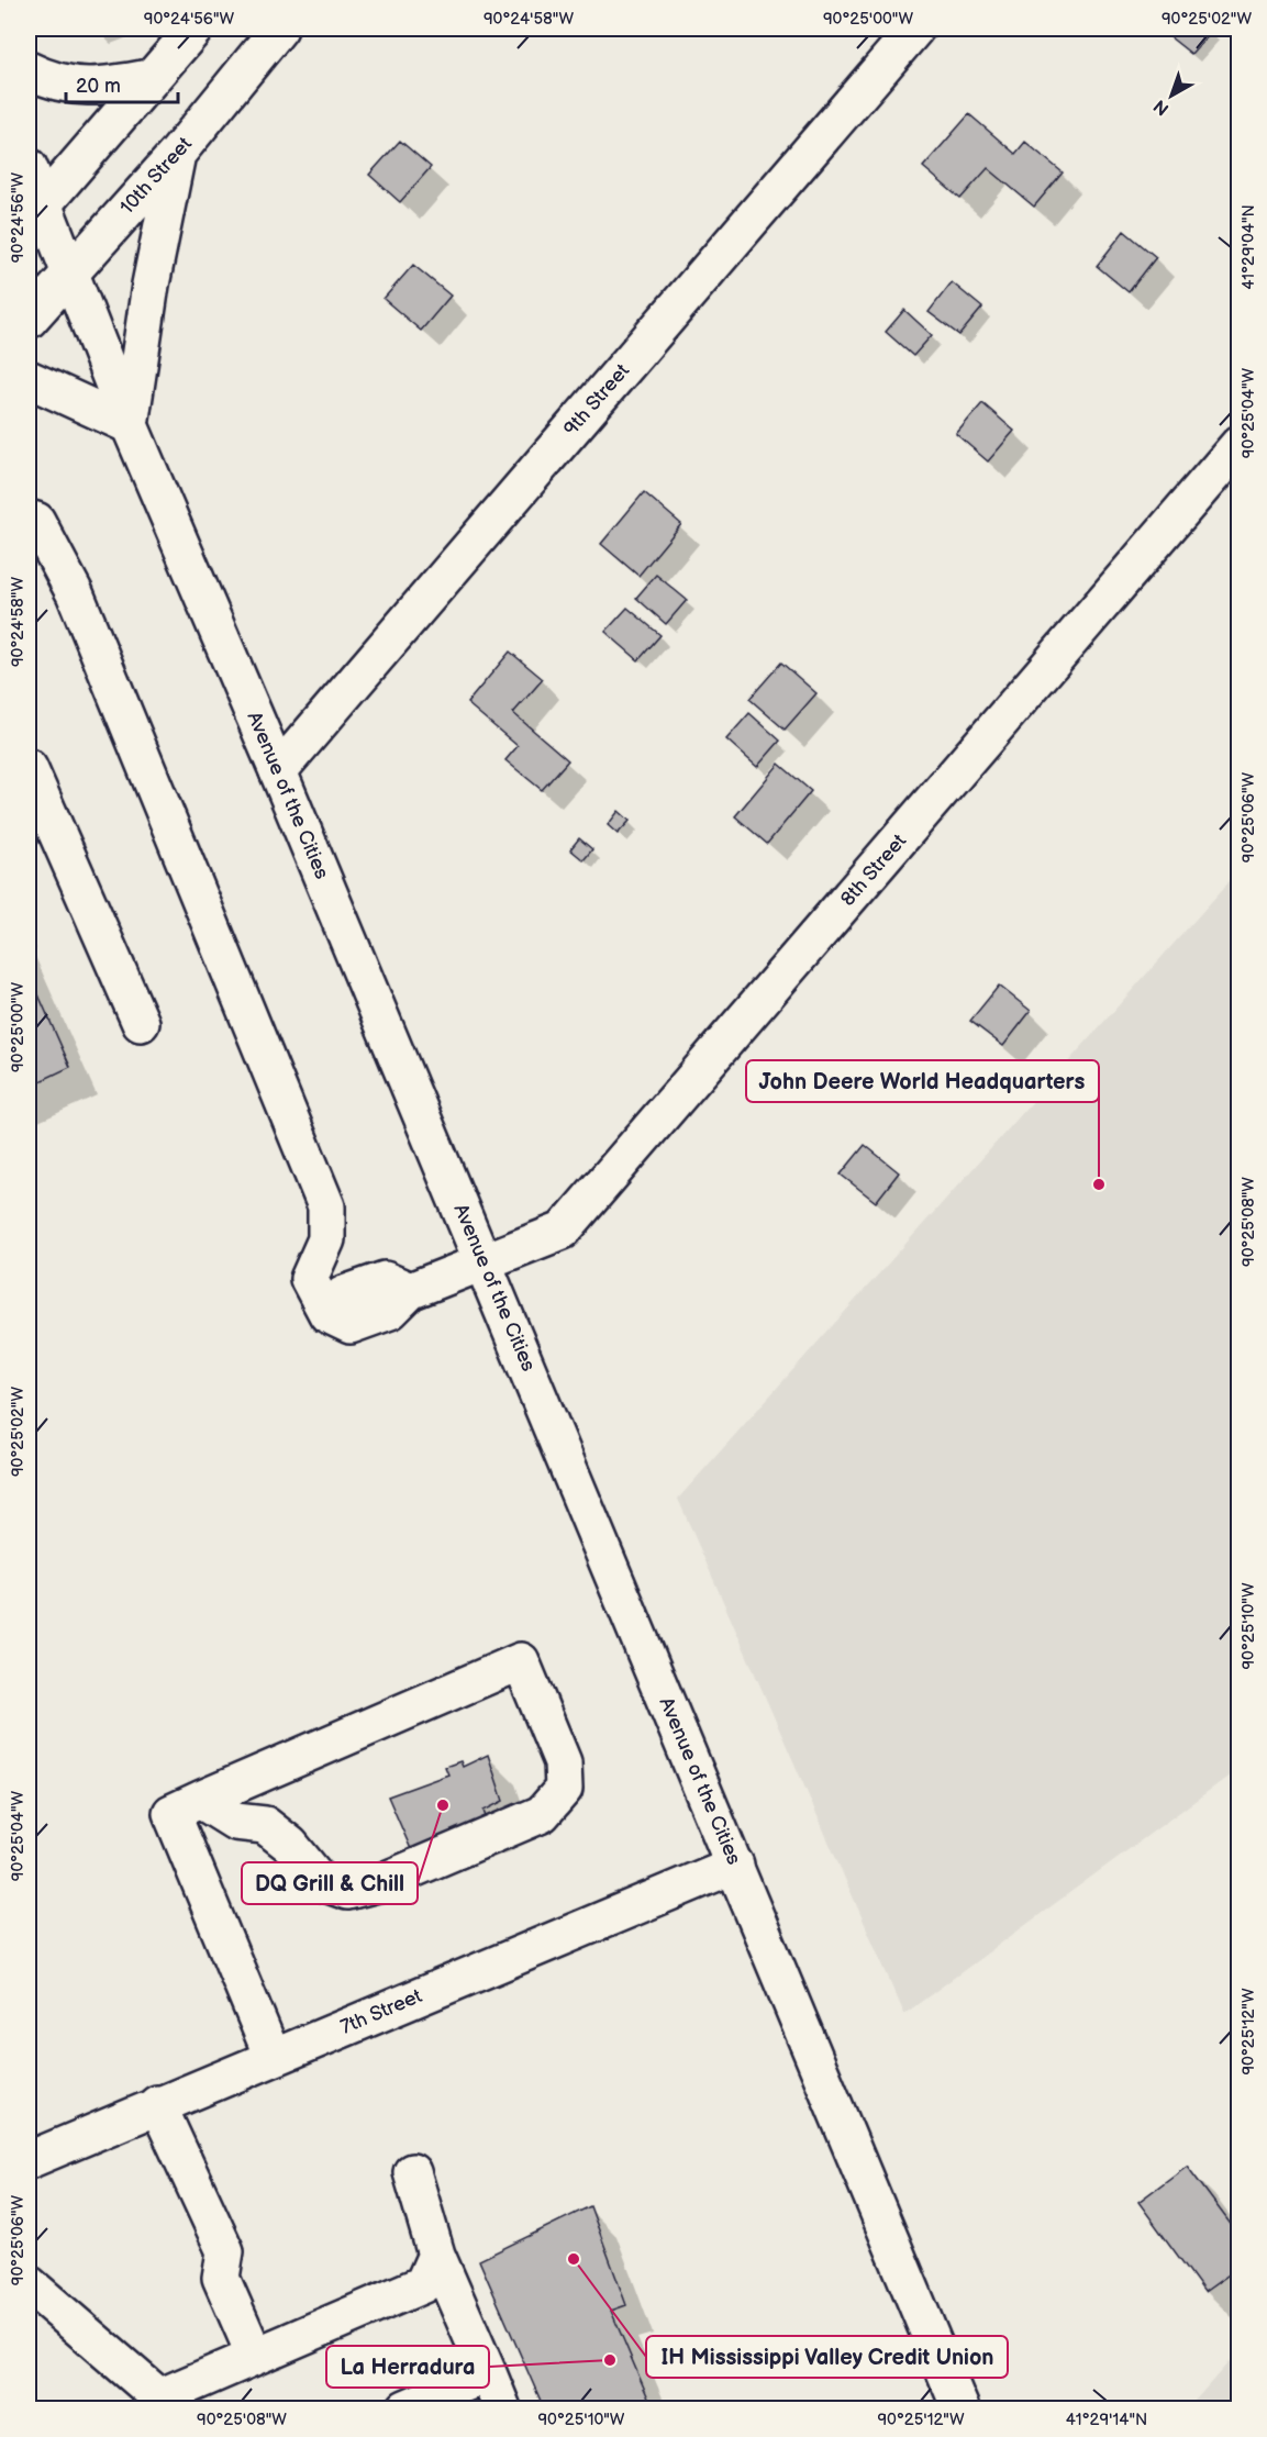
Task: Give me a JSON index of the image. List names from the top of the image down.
{
  "streets": {
    "street": [
      "10th Street",
      "9th Street",
      "Avenue of the Cities",
      "8th Street",
      "7th Street"
    ]
  },
  "crossings": [
    ["10th Street", "Avenue of the Cities"],
    ["9th Street", "Avenue of the Cities"],
    ["Avenue of the Cities", "8th Street"],
    ["Avenue of the Cities", "7th Street"]
  ],
  "places": [
    "John Deere World Headquarters",
    "DQ Grill & Chill",
    "IH Mississippi Valley Credit Union",
    "La Herradura"
  ],
  "scale_bar": "20 m",
  "north": "bottom left",
  "coordinates": [
    "90°24'56\"W",
    "90°24'58\"W",
    "90°25'00\"W",
    "90°25'02\"W",
    "41°29'04\"N",
    "90°25'04\"W",
    "90°25'06\"W",
    "90°25'08\"W",
    "90°25'10\"W",
    "90°25'12\"W",
    "41°29'14\"N"
  ]
}
